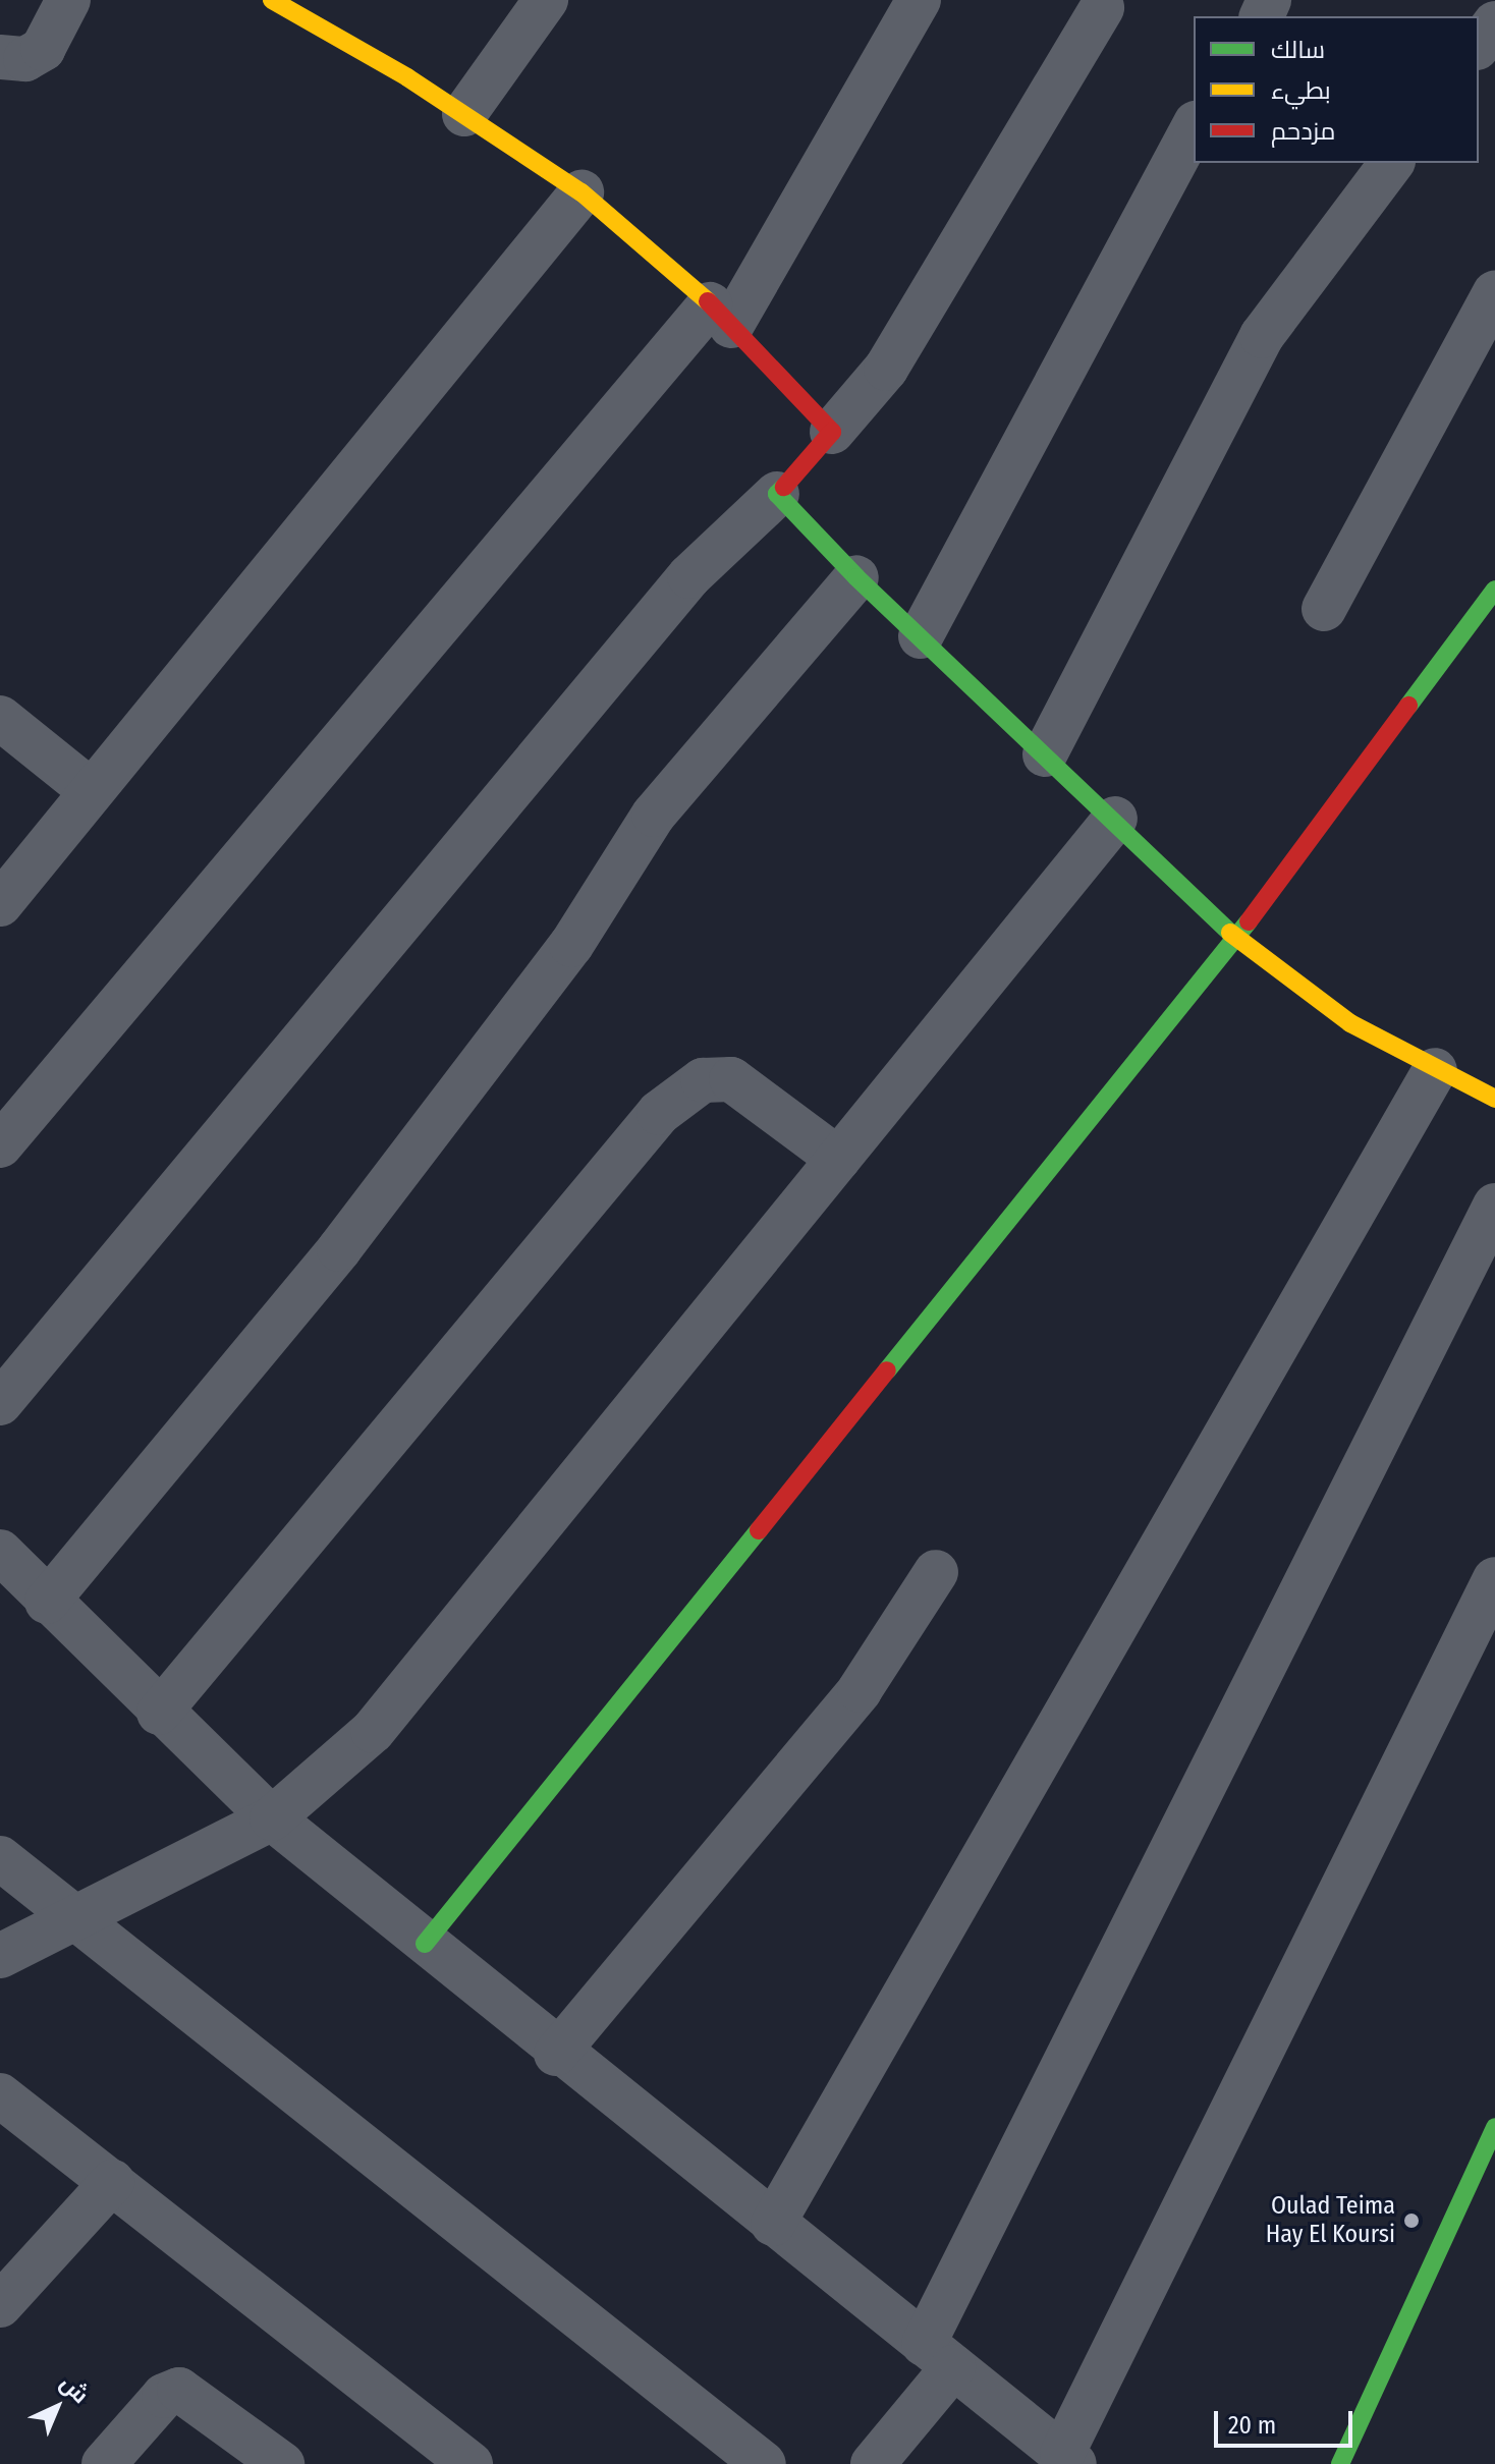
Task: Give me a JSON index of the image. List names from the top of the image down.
{
  "places": ["Oulad Teima Hay El Koursi"],
  "legend": ["سالك", "بطيء", "مزدحم"],
  "scale_bar": "20 m",
  "north": "top right"
}
